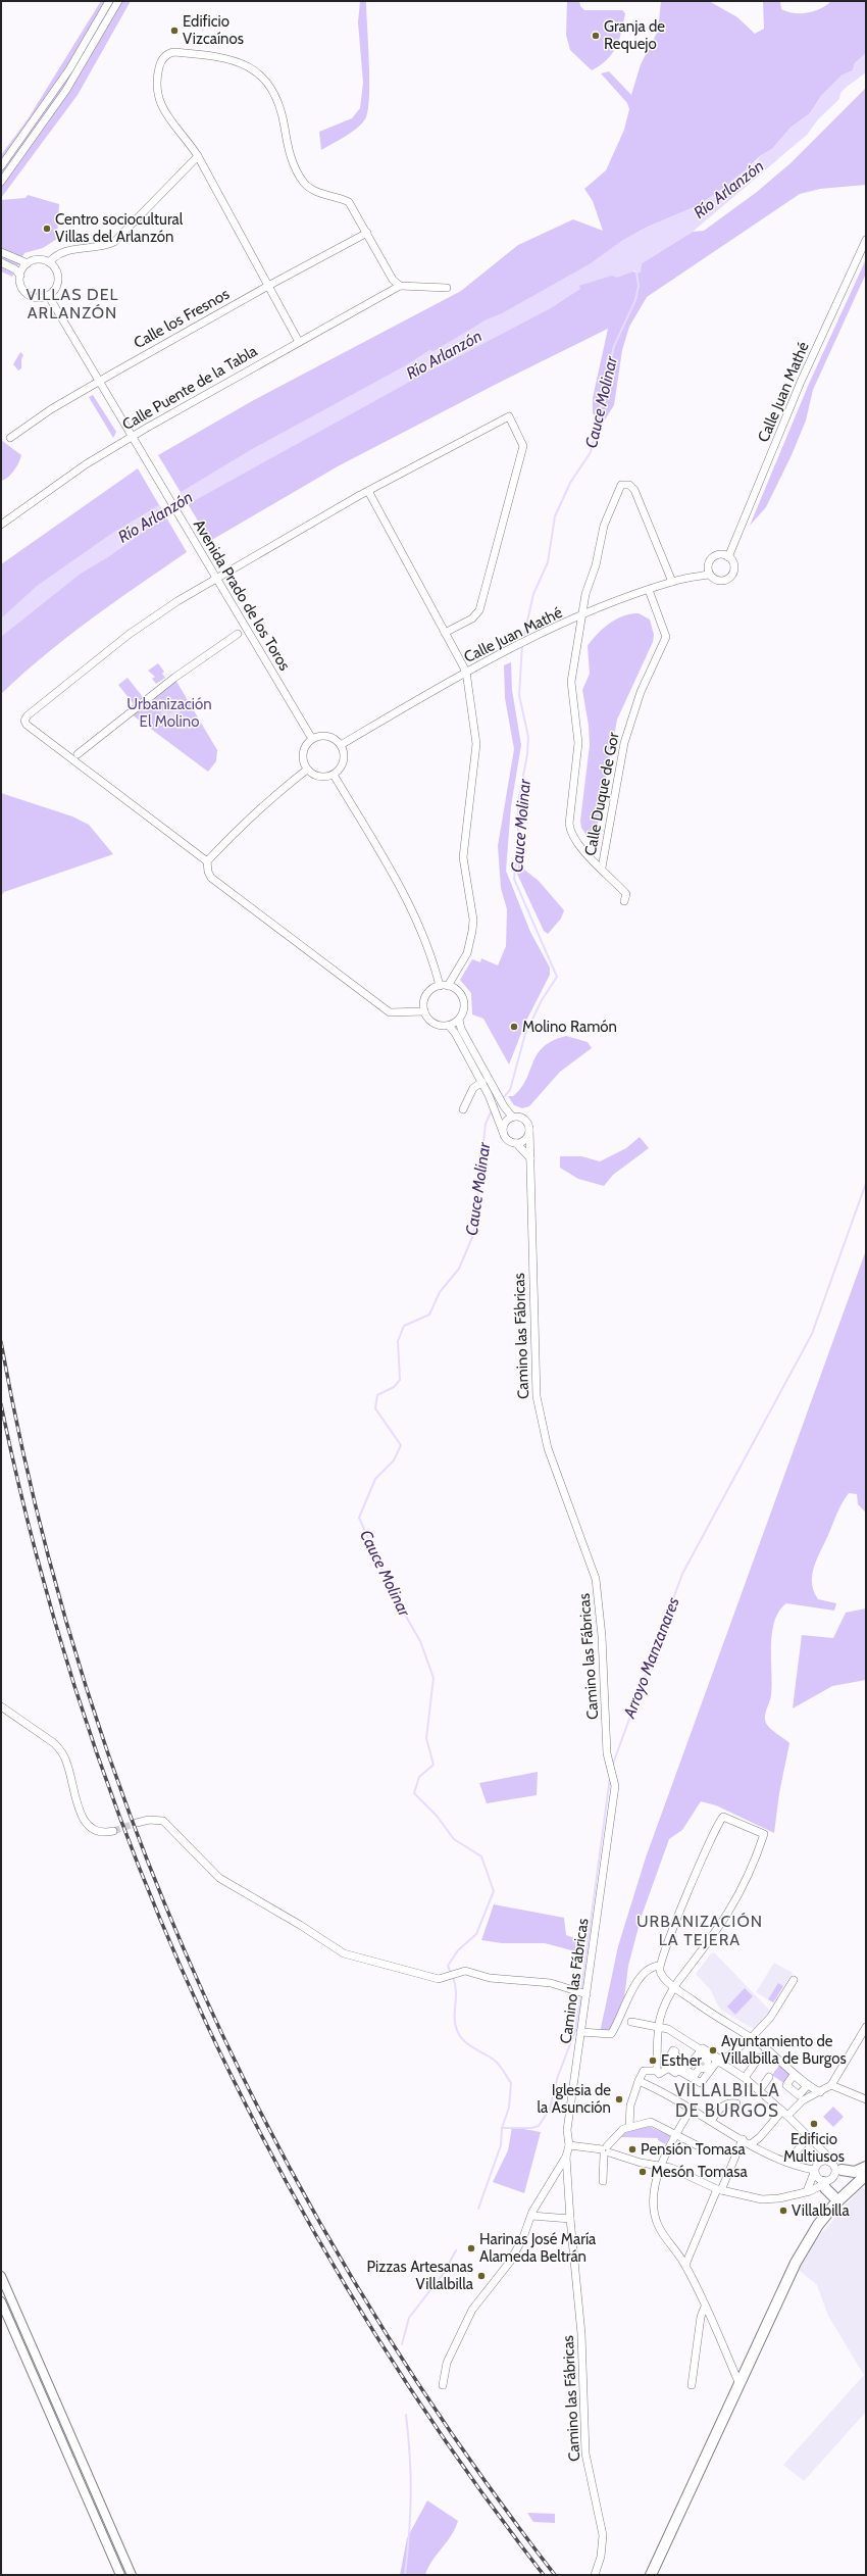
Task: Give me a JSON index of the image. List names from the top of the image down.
{
  "streets": {
    "street": [
      "Calle los Fresnos",
      "Calle Puente de la Tabla",
      "Calle Juan Mathé",
      "Avenida Prado de los Toros",
      "Calle Duque de Gor",
      "Camino las Fábricas"
    ]
  },
  "crossings": [
    ["Calle los Fresnos", "Avenida Prado de los Toros"],
    ["Calle Puente de la Tabla", "Avenida Prado de los Toros"],
    ["Calle Juan Mathé", "Avenida Prado de los Toros"],
    ["Calle Juan Mathé", "Calle Duque de Gor"]
  ],
  "districts": ["VILLAS DEL ARLANZÓN", "URBANIZACIÓN LA TEJERA", "VILLALBILLA DE BURGOS"],
  "water": ["Río Arlanzón", "Cauce Molinar", "Arroyo Manzanares"],
  "parks": ["Urbanización El Molino"],
  "places": [
    "Edificio Vizcaínos",
    "Granja de Requejo",
    "Centro sociocultural Villas del Arlanzón",
    "Molino Ramón",
    "Ayuntamiento de Villalbilla de Burgos",
    "Esther",
    "Iglesia de la Asunción",
    "Edificio Multiusos",
    "Pensión Tomasa",
    "Mesón Tomasa",
    "Villalbilla",
    "Harinas José María Alameda Beltrán",
    "Pizzas Artesanas Villalbilla"
  ]
}
